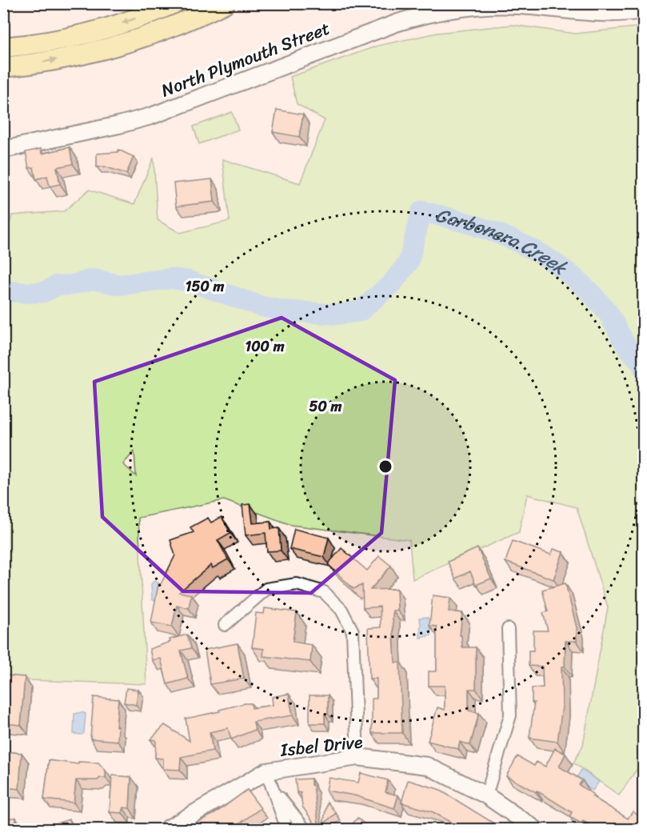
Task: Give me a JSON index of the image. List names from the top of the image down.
{
  "streets": {
    "street": ["North Plymouth Street", "Isbel Drive"]
  },
  "water": ["Carbonera Creek"],
  "rings": ["150 m", "100 m", "50 m"]
}
